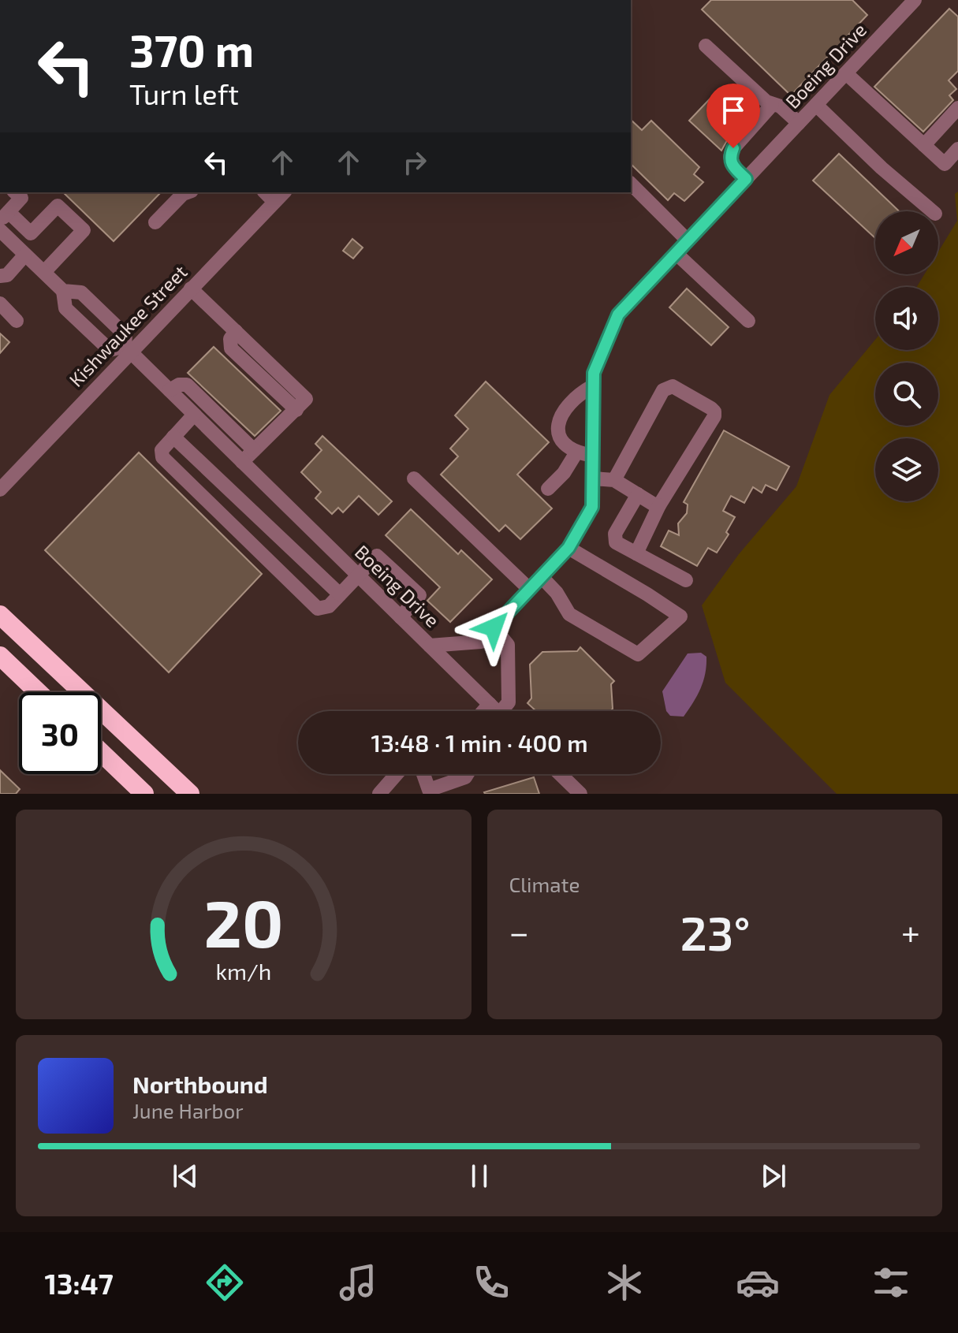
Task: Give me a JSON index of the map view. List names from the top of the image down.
{
  "streets": {
    "street": ["Boeing Drive", "Kishwaukee Street"]
  },
  "crossings": [
    ["Boeing Drive", "Kishwaukee Street"]
  ],
  "north": "bottom left",
  "page": {
    "turn": ["370 m", "Turn left"],
    "limit": "30",
    "trip": "13:48 · 1 min · 400 m",
    "tile": "Climate",
    "heat": ["−", "23°", "+"],
    "song": ["Northbound", "June Harbor"],
    "tabs": "13:47",
    "gauge": ["20", "km/h"]
  }
}
